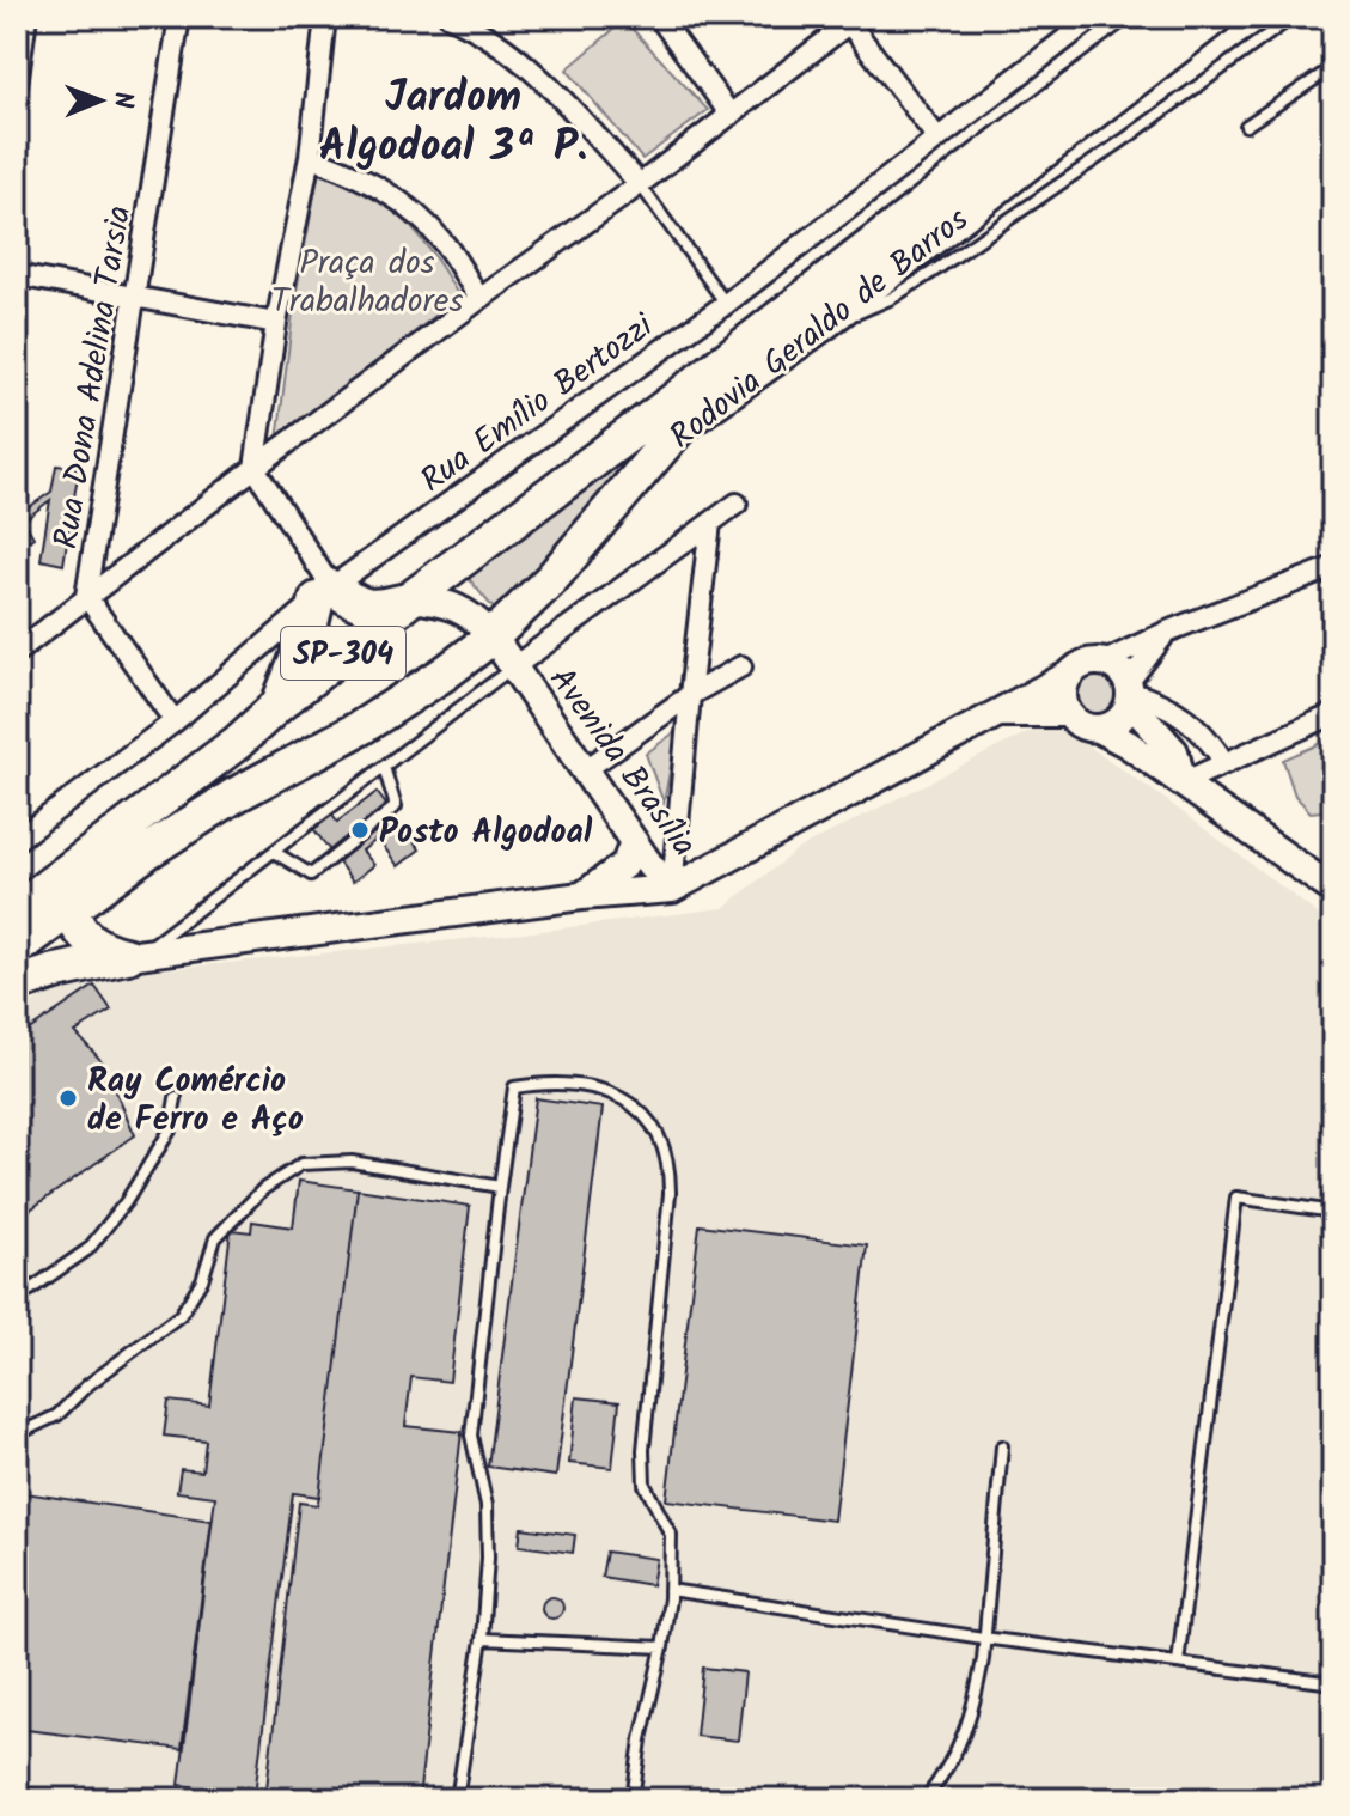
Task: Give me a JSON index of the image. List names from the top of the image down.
{
  "streets": {
    "highway": ["Rodovia Geraldo de Barros", "SP-304"],
    "main road": ["Avenida Brasília"],
    "street": ["Rua Dona Adelina Tarsia", "Rua Emílio Bertozzi"]
  },
  "crossings": [
    ["Rodovia Geraldo de Barros", "Avenida Brasília"],
    ["Rua Dona Adelina Tarsia", "Rua Emílio Bertozzi"]
  ],
  "districts": ["Jardom Algodoal 3ª P."],
  "parks": ["Praça dos Trabalhadores"],
  "places": ["Posto Algodoal", "Ray Comércio de Ferro e Aço"],
  "north": "right"
}
